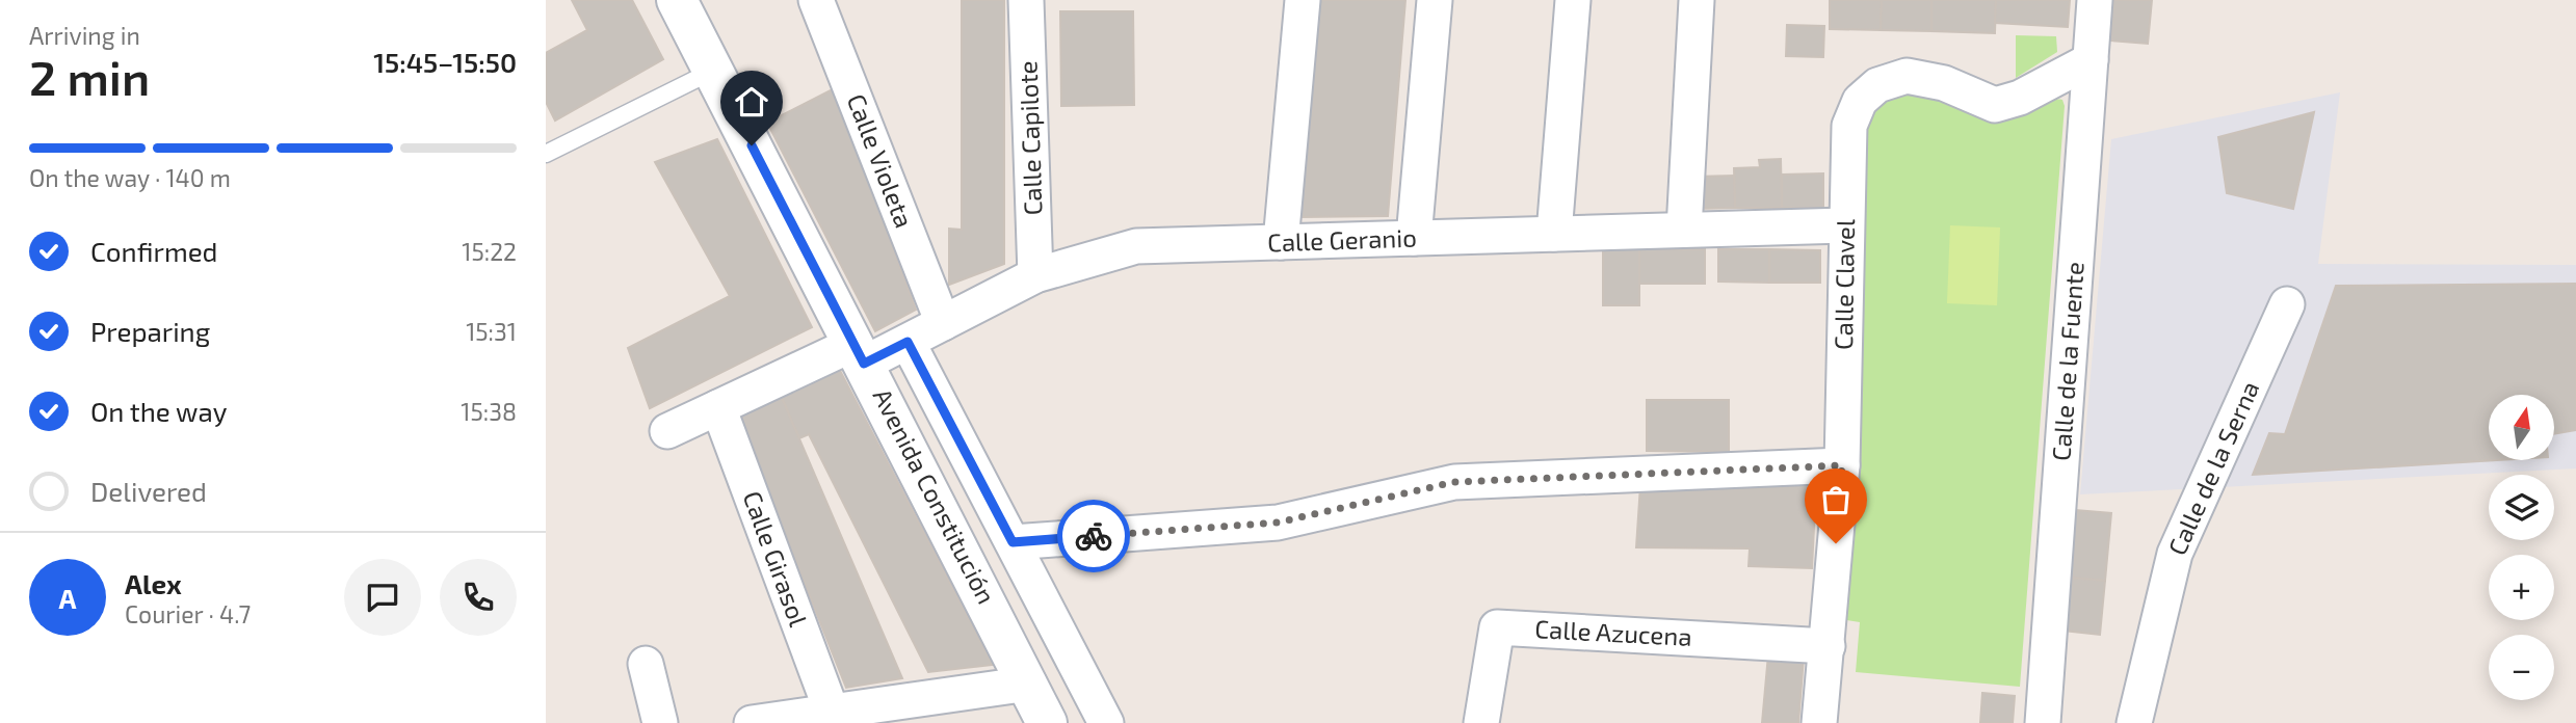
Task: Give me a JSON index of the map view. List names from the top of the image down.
{
  "streets": {
    "street": [
      "Calle Capilote",
      "Calle Violeta",
      "Calle Geranio",
      "Calle Clavel",
      "Calle de la Fuente",
      "Calle de la Serna",
      "Avenida Constitución",
      "Calle Girasol",
      "Calle Azucena"
    ]
  },
  "crossings": [
    ["Calle Capilote", "Calle Geranio"],
    ["Calle Violeta", "Calle Geranio"],
    ["Calle Geranio", "Calle Clavel"],
    ["Calle Geranio", "Avenida Constitución"],
    ["Calle Geranio", "Calle Girasol"],
    ["Calle Clavel", "Calle de la Fuente"],
    ["Calle Clavel", "Calle Azucena"]
  ],
  "north": "top",
  "page": {
    "heading": ["2 min", "Arriving in", "15:45–15:50"],
    "panel": ["Alex", "Courier · 4.7"],
    "bar": "On the way · 140 m",
    "list": [
      ["Confirmed", "15:22"],
      ["Preparing", "15:31"],
      ["On the way", "15:38"],
      "Delivered"
    ],
    "map_buttons": ["+", "−"],
    "round": "A"
  }
}
